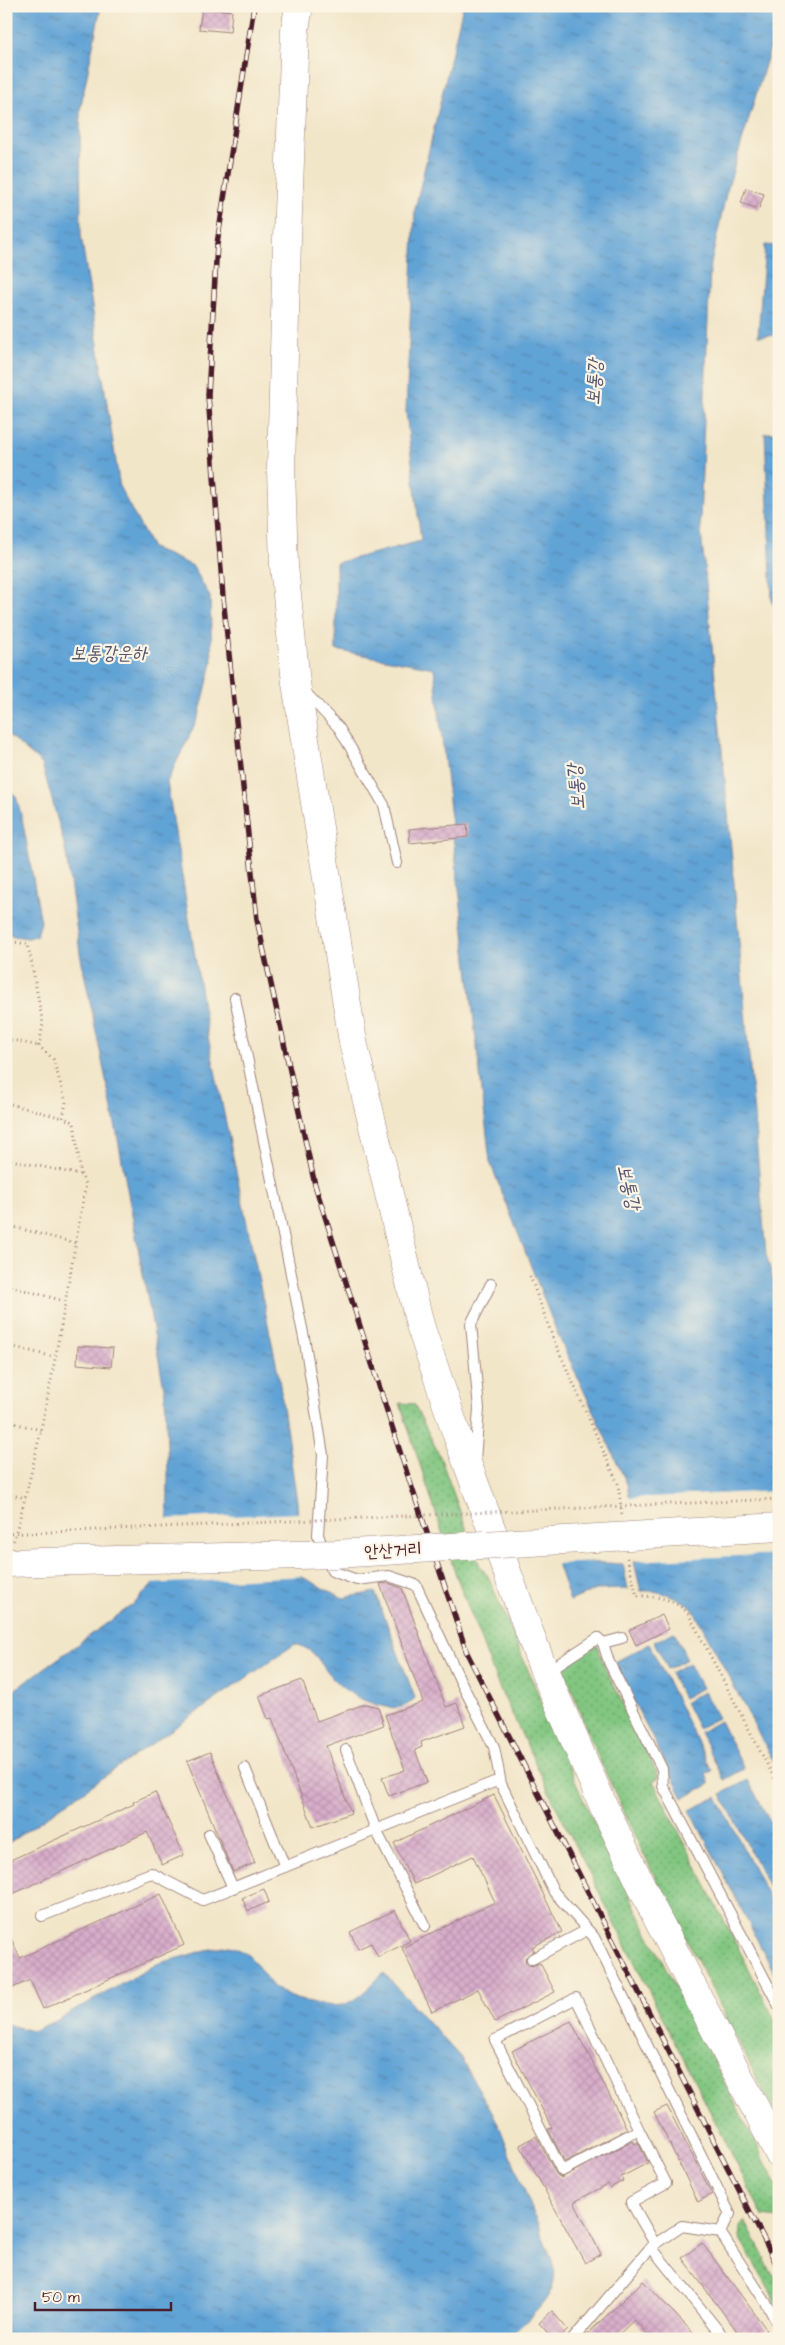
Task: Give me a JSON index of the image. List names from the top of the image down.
{
  "streets": {
    "main road": ["안산거리"]
  },
  "water": ["보통강", "보통강운하"],
  "scale_bar": "50 m"
}
